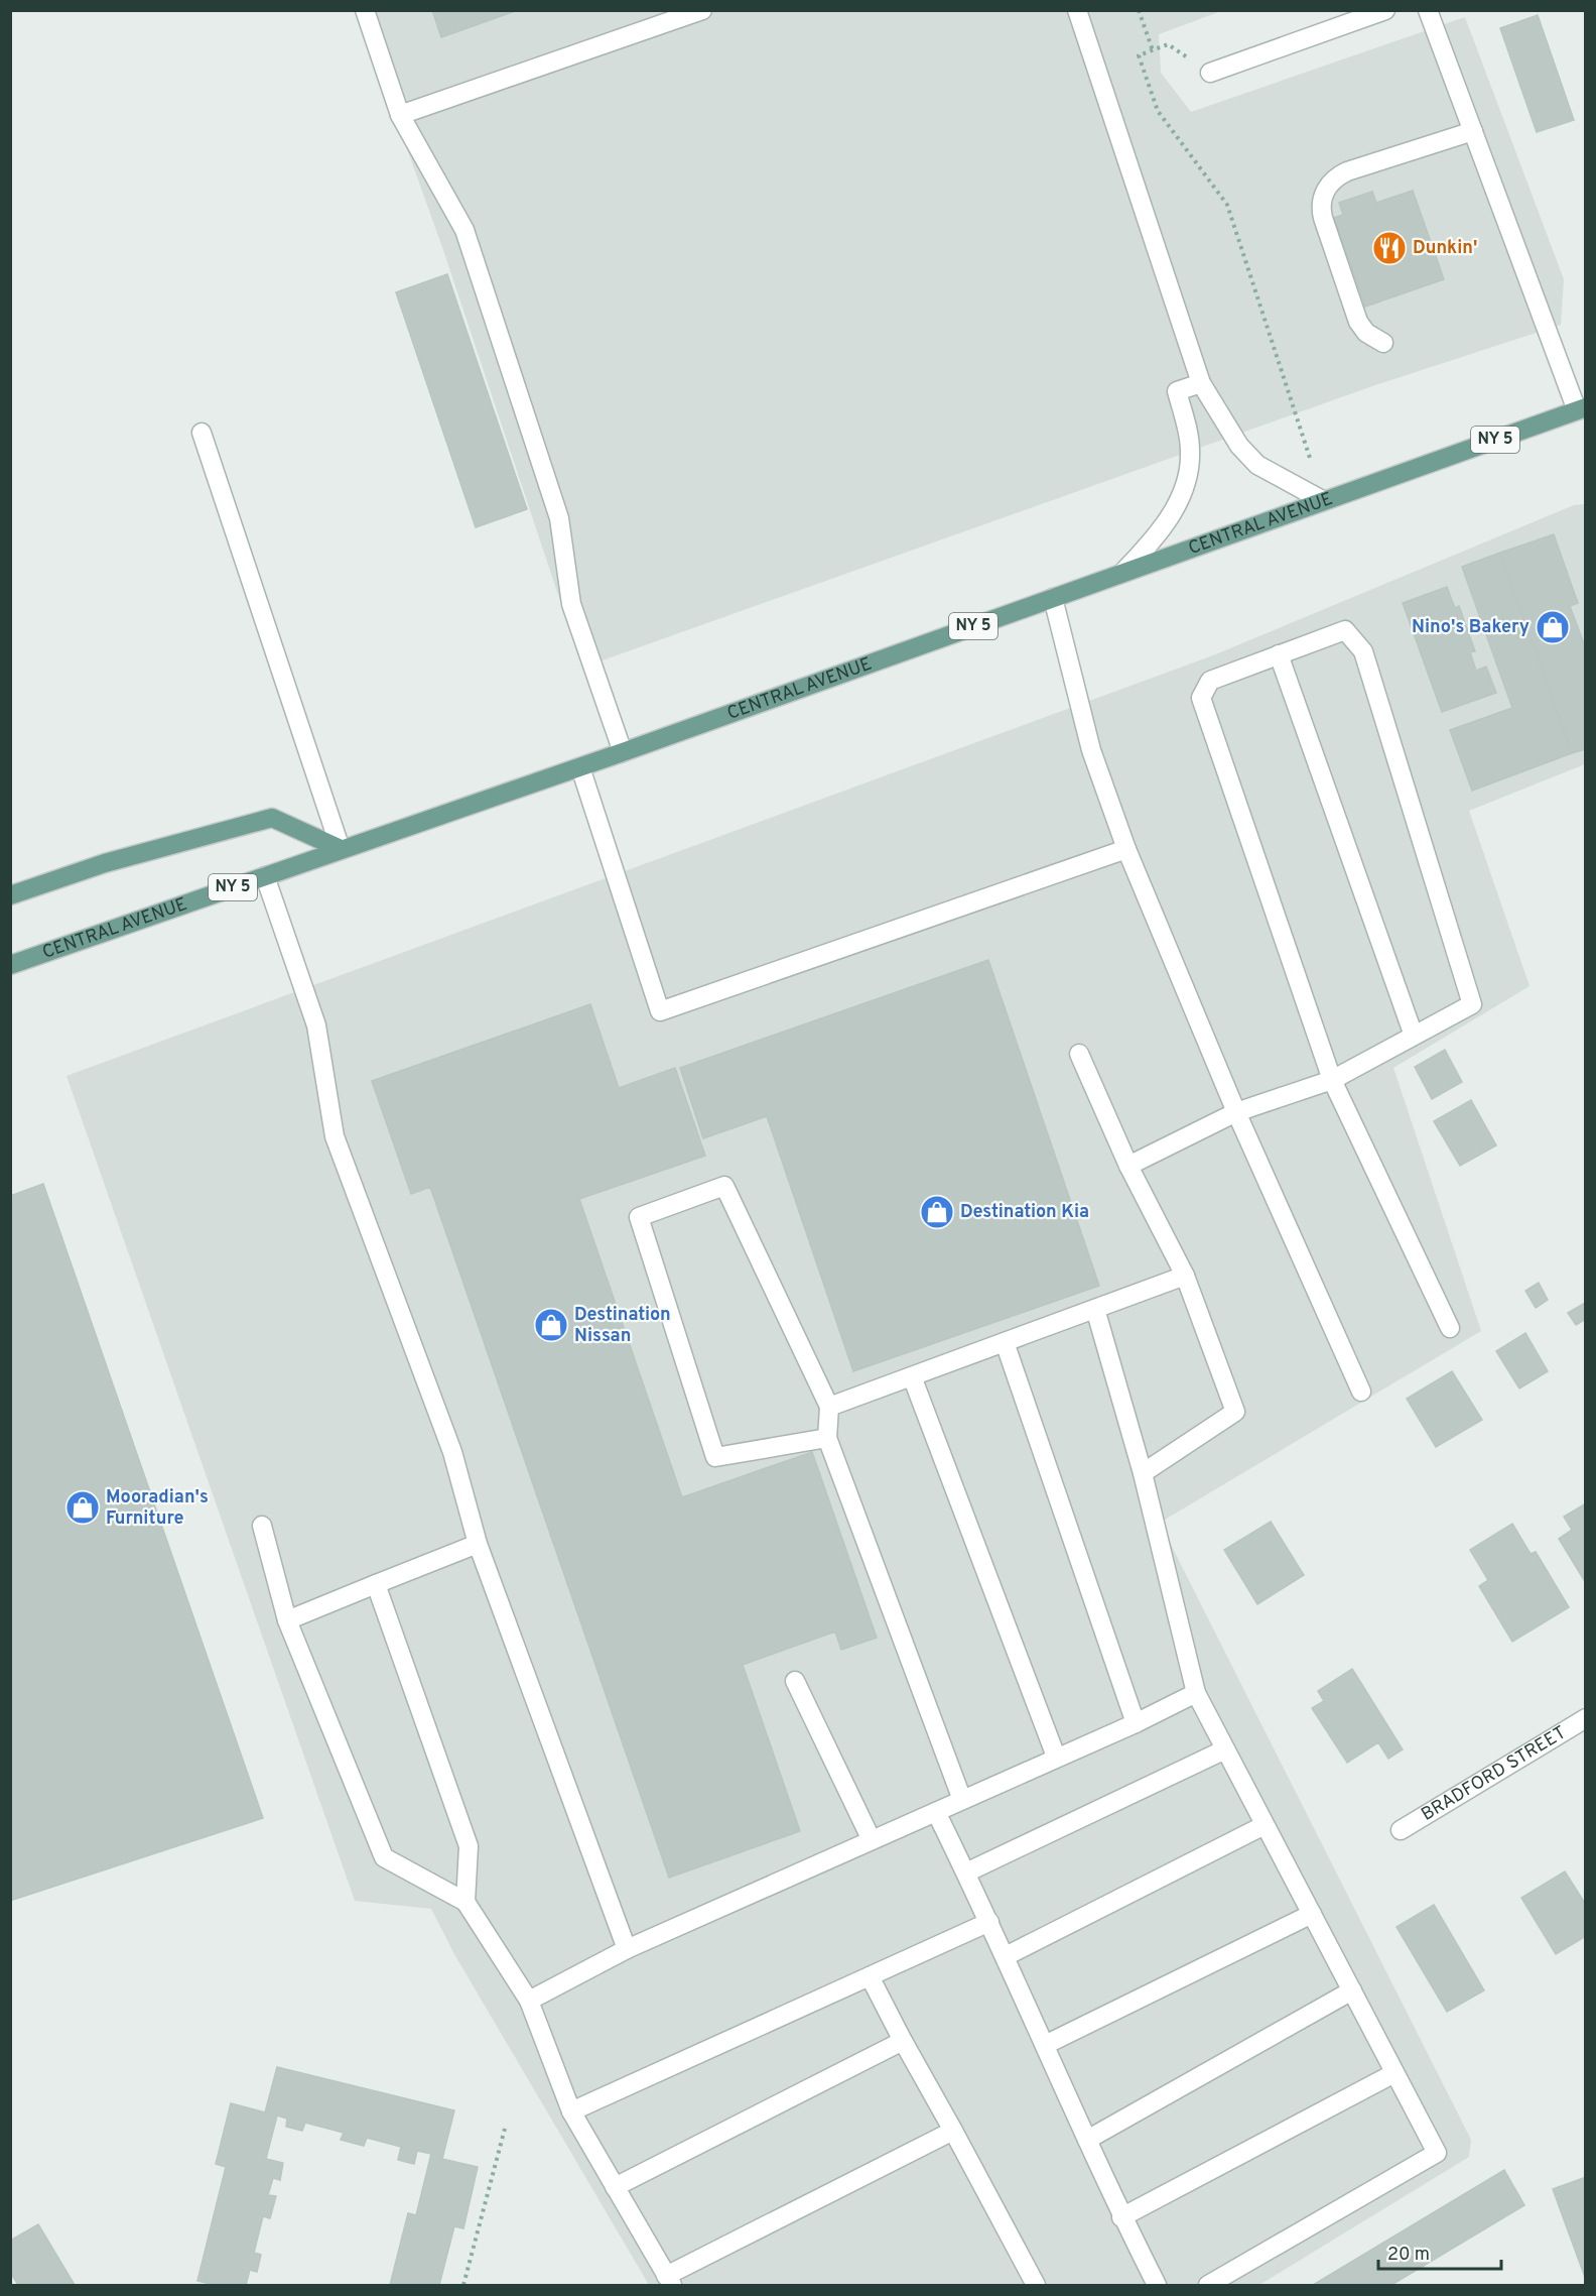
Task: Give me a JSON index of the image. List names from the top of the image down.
{
  "streets": {
    "main road": ["NY 5", "CENTRAL AVENUE"],
    "street": ["BRADFORD STREET"]
  },
  "places": {
    "restaurant": ["Dunkin'"],
    "shop": [
      "Nino's Bakery",
      "Destination Kia",
      "Destination Nissan",
      "Mooradian's Furniture"
    ]
  },
  "scale_bar": "20 m"
}
